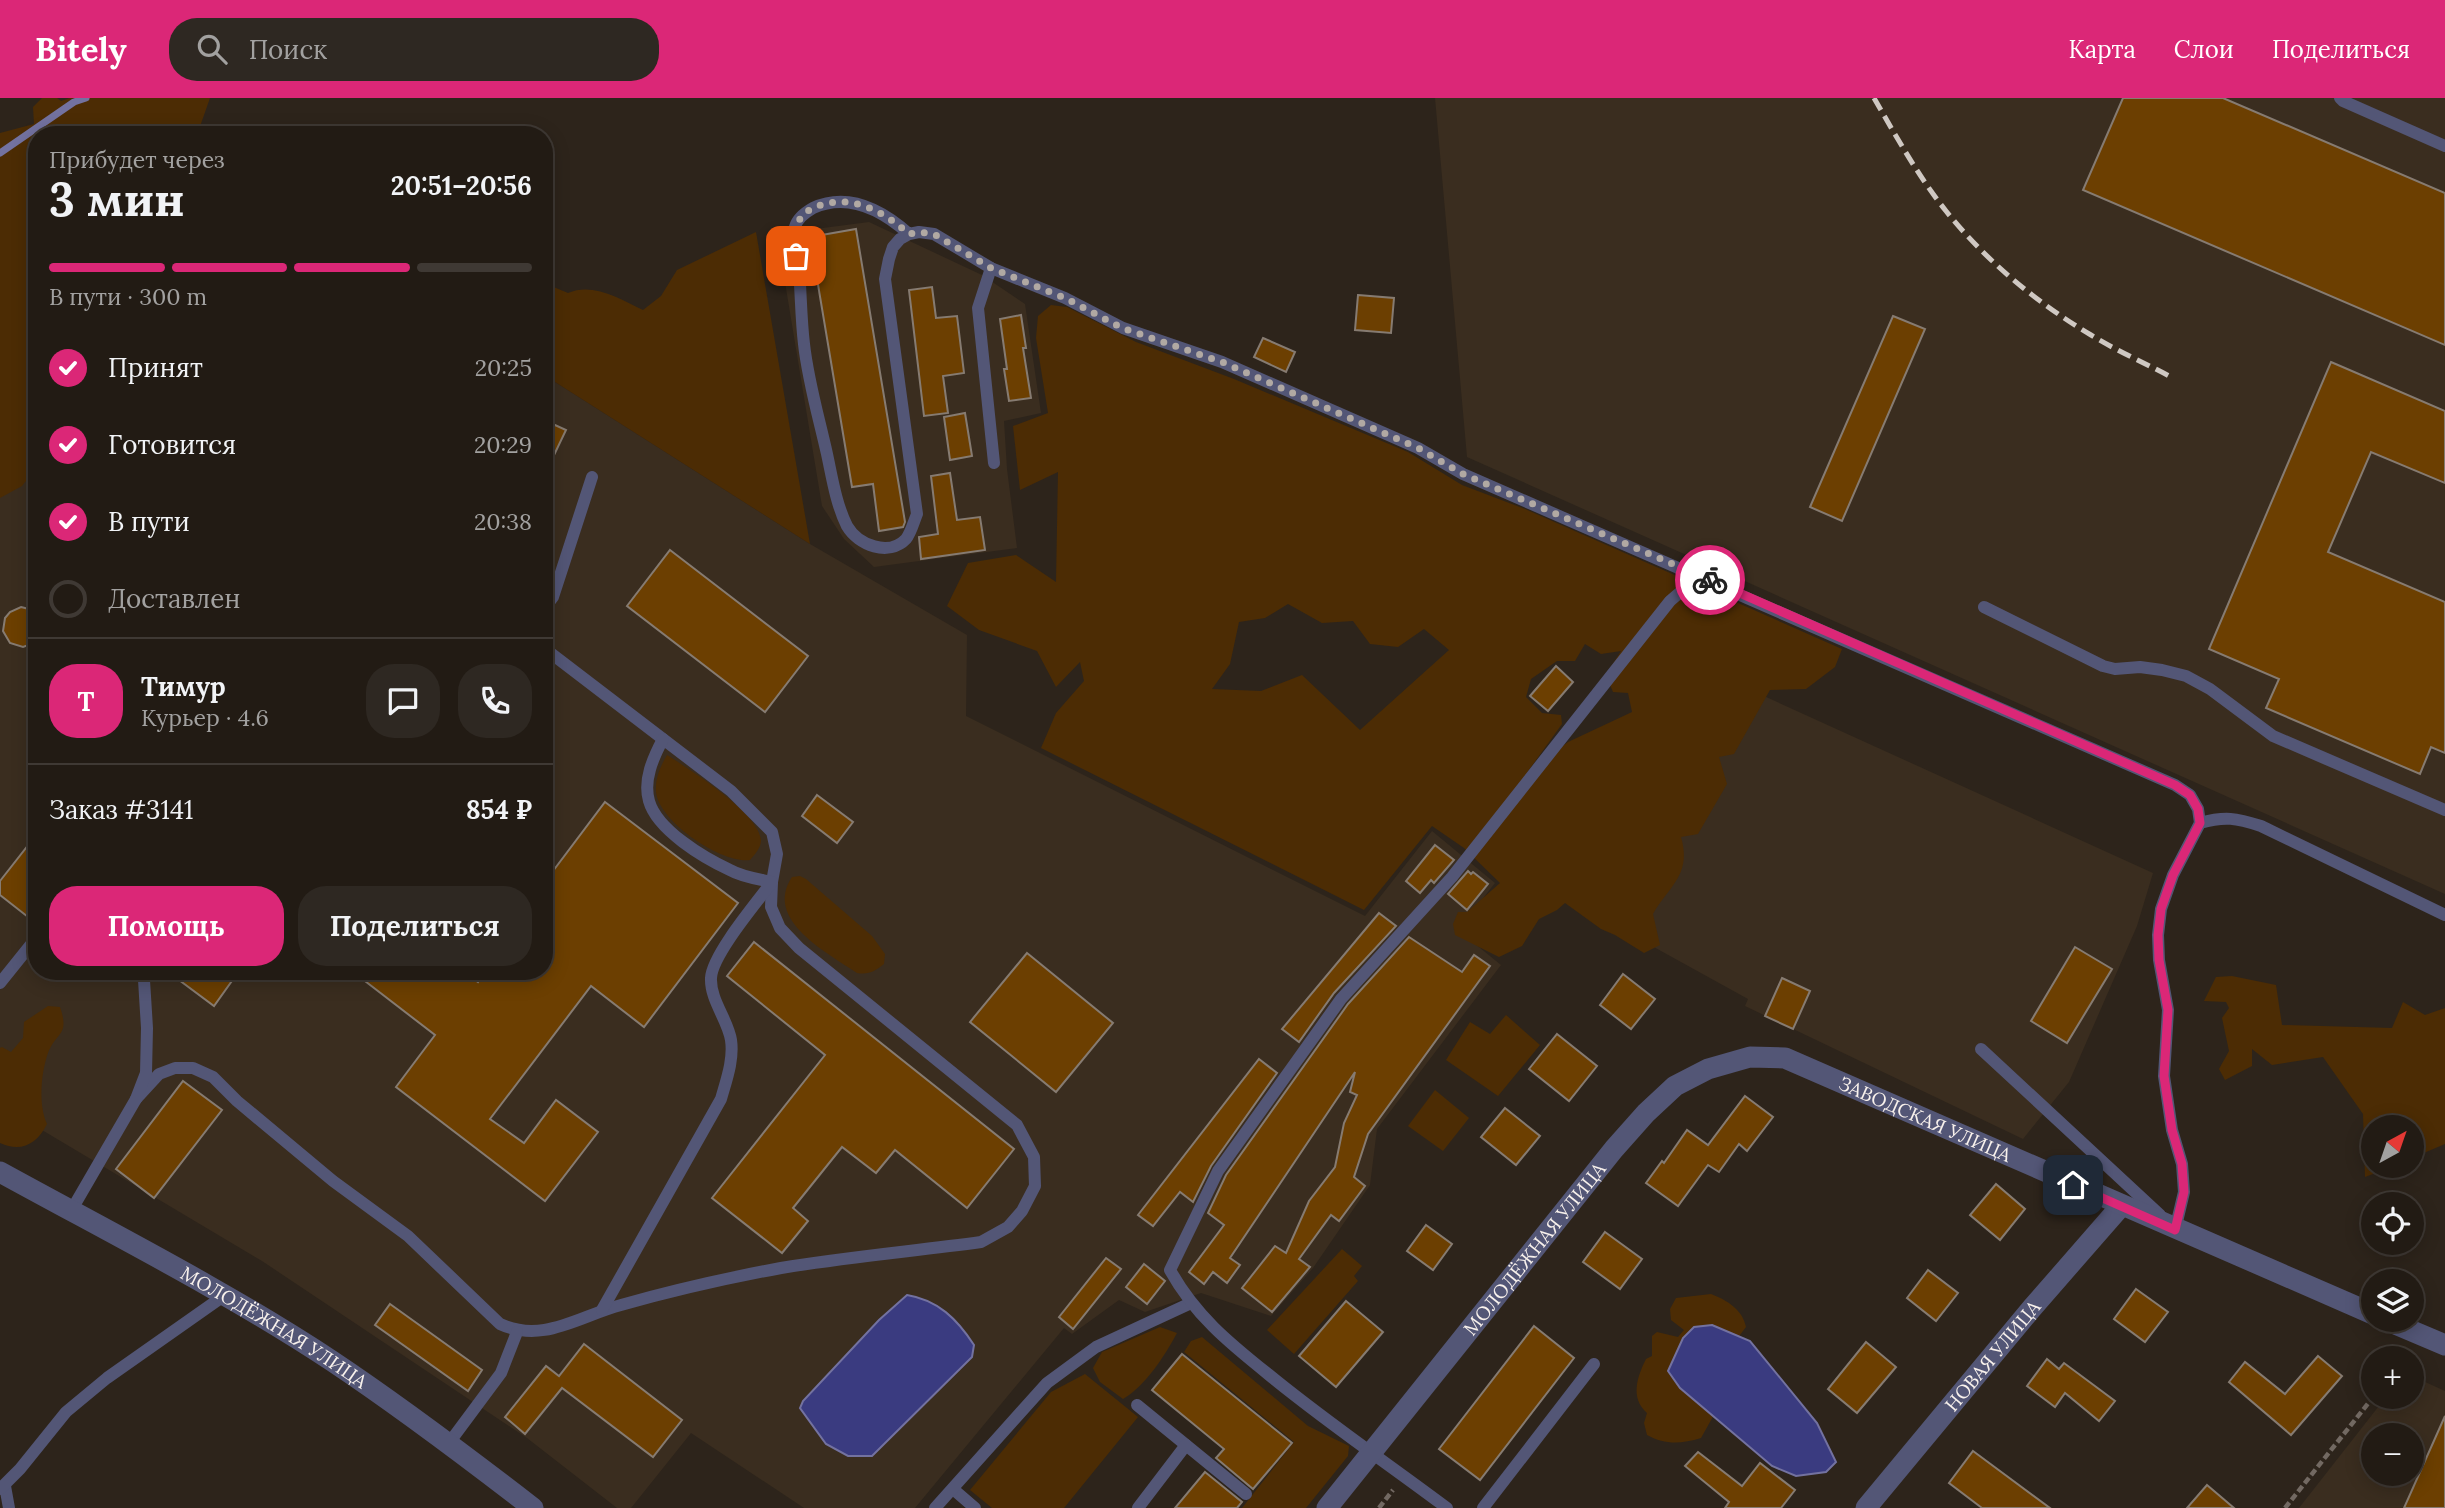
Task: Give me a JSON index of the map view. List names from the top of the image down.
{
  "streets": {
    "street": ["ЗАВОДСКАЯ УЛИЦА", "МОЛОДЁЖНАЯ УЛИЦА", "НОВАЯ УЛИЦА"]
  },
  "crossings": [
    ["ЗАВОДСКАЯ УЛИЦА", "МОЛОДЁЖНАЯ УЛИЦА"],
    ["ЗАВОДСКАЯ УЛИЦА", "НОВАЯ УЛИЦА"]
  ],
  "north": "top right",
  "page": {
    "header": "Bitely",
    "search": "Поиск",
    "nav": ["Карта", "Слои", "Поделиться"],
    "heading": ["3 мин", "Прибудет через", "20:51–20:56"],
    "panel": [
      "Тимур",
      "Курьер · 4.6",
      "Заказ #3141",
      "854 ₽"
    ],
    "bar": "В пути · 300 m",
    "list": [
      ["Принят", "20:25"],
      ["Готовится", "20:29"],
      ["В пути", "20:38"],
      "Доставлен"
    ],
    "round": "Т",
    "buttons": ["Помощь", "Поделиться"],
    "map_buttons": ["+", "−"]
  }
}
